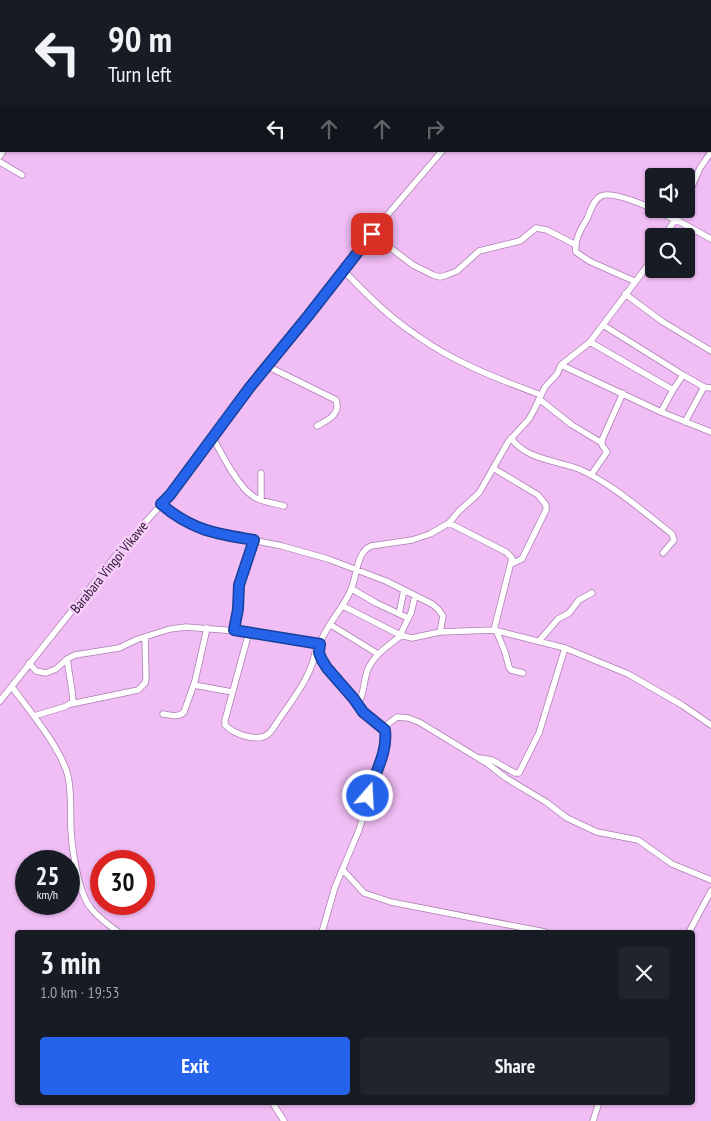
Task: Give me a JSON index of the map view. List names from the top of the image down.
{
  "streets": {
    "street": ["Barabara Vingoi Vikawe"]
  },
  "page": {
    "turn": ["90 m", "Turn left"],
    "speed": "25 km/h",
    "limit": "30",
    "heading": ["3 min", "1.0 km · 19:53"],
    "buttons": ["Exit", "Share"]
  }
}
